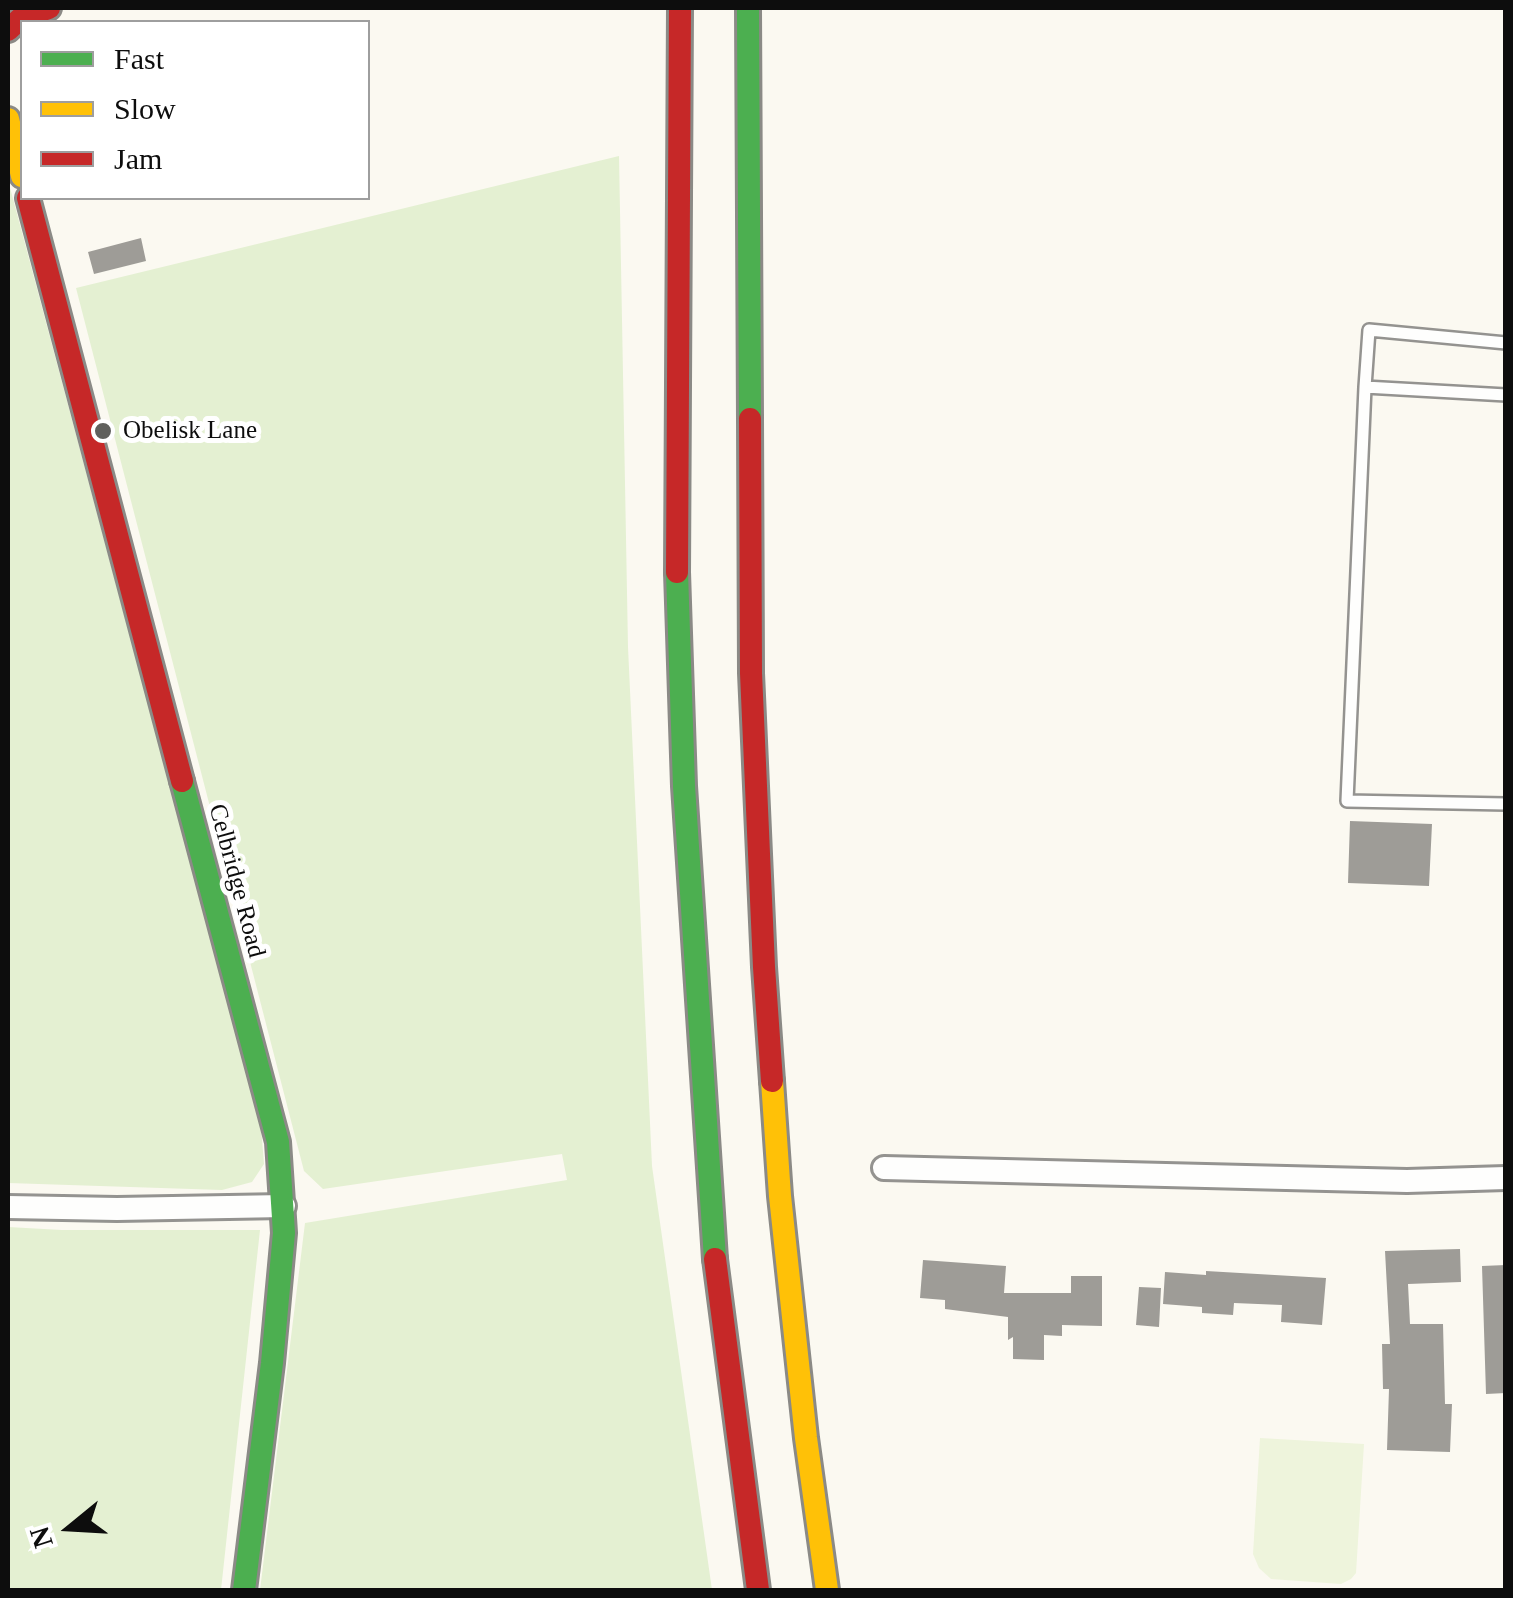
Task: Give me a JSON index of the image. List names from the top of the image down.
{
  "streets": {
    "main road": ["Celbridge Road"]
  },
  "places": ["Obelisk Lane"],
  "legend": ["Fast", "Slow", "Jam"],
  "north": "left"
}
